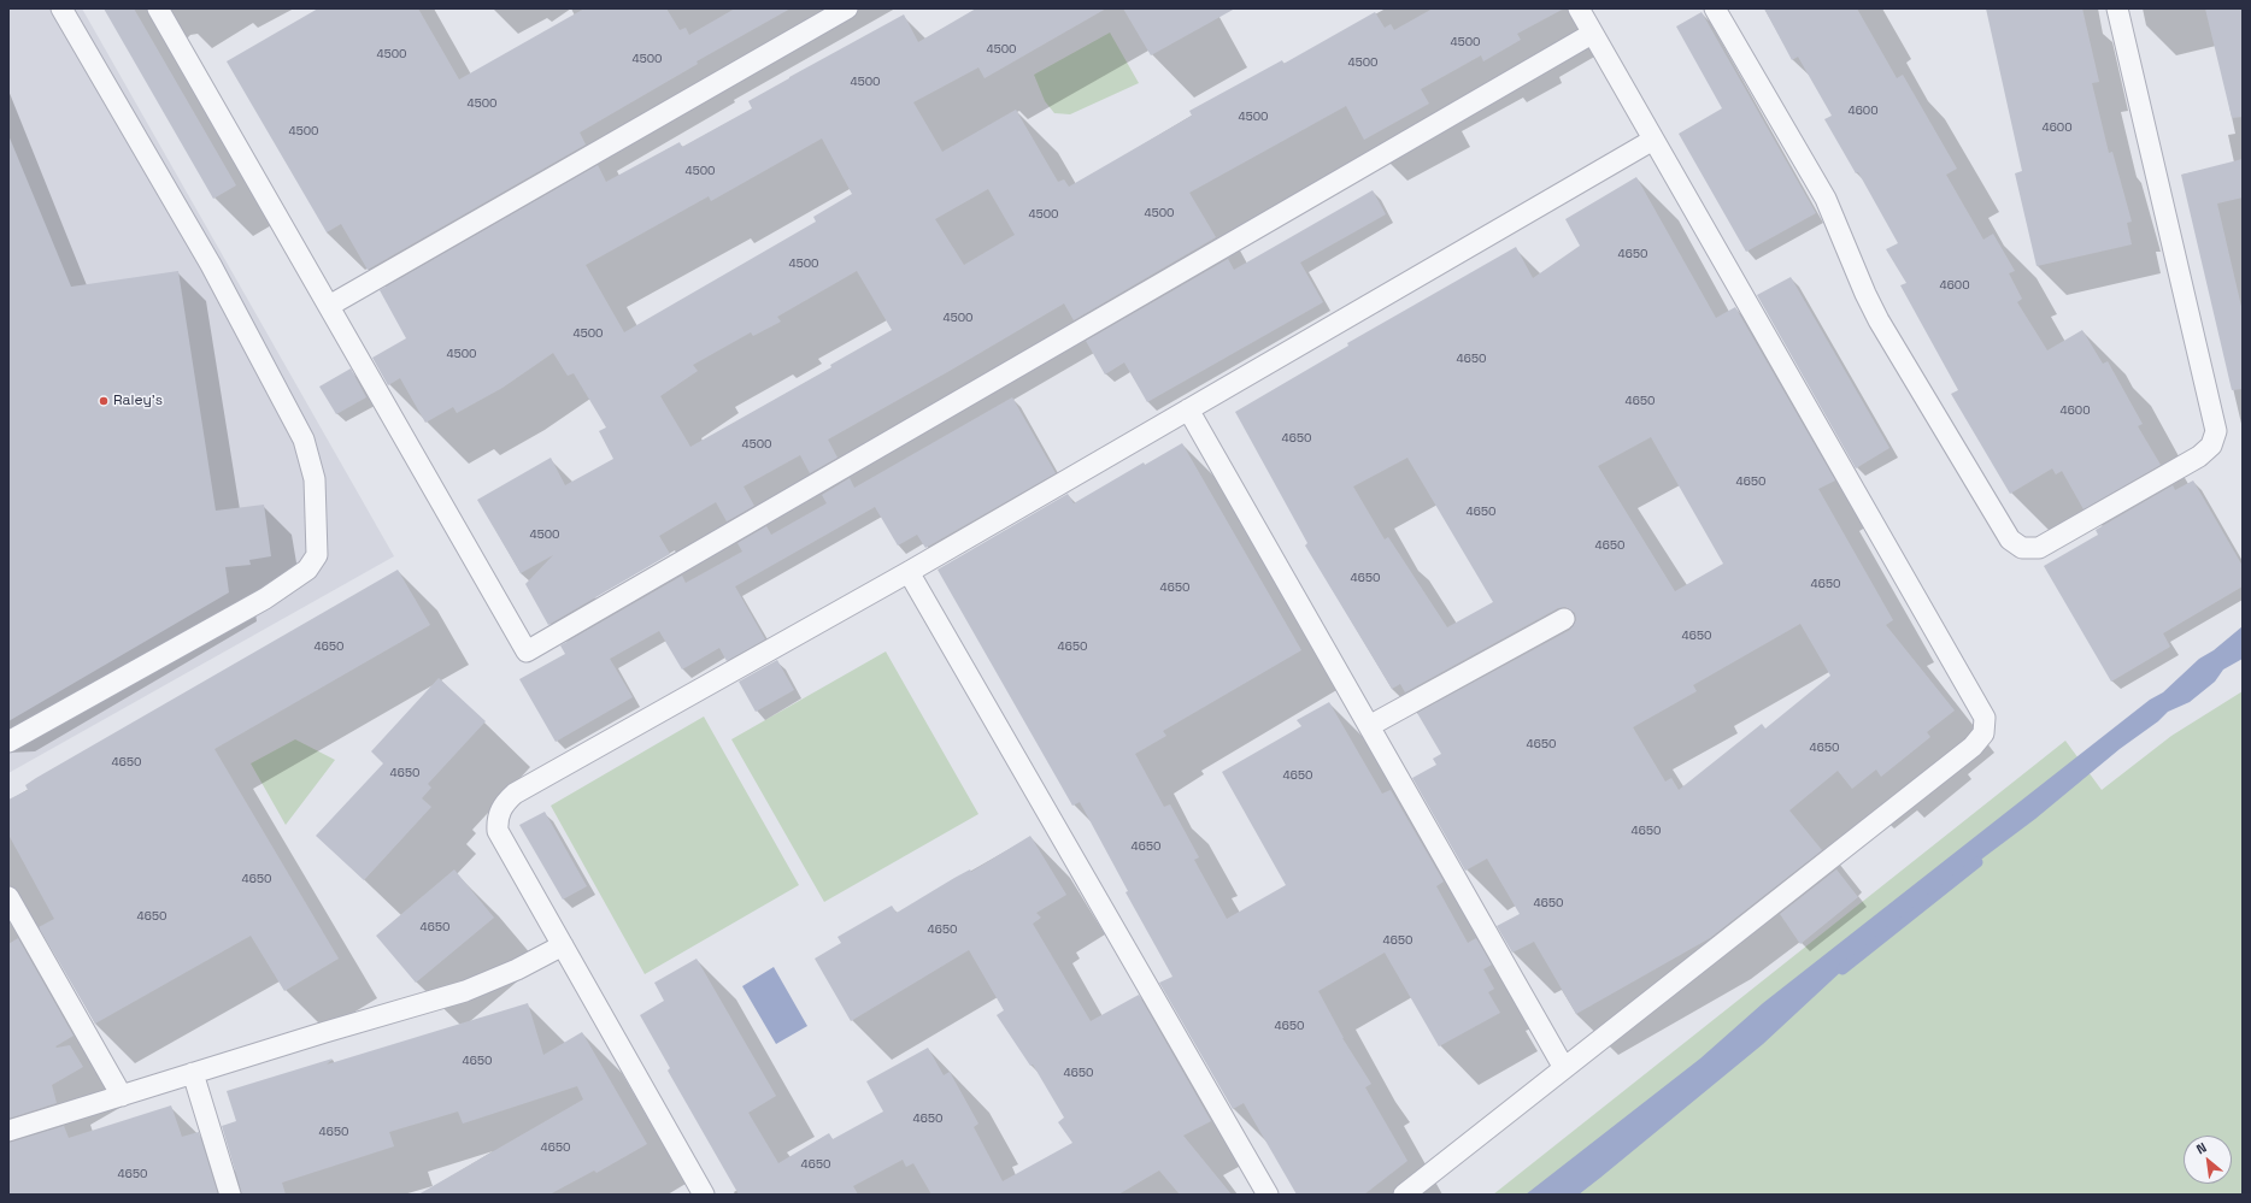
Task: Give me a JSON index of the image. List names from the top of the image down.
{
  "places": ["Raley's"],
  "house_numbers": [
    "4500",
    "4500",
    "4500",
    "4500",
    "4500",
    "4500",
    "4500",
    "4600",
    "4500",
    "4600",
    "4500",
    "4500",
    "4500",
    "4500",
    "4650",
    "4500",
    "4600",
    "4500",
    "4500",
    "4500",
    "4650",
    "4650",
    "4600",
    "4650",
    "4500",
    "4650",
    "4650",
    "4500",
    "4650",
    "4650",
    "4650",
    "4650",
    "4650",
    "4650",
    "4650",
    "4650",
    "4650",
    "4650",
    "4650",
    "4650",
    "4650",
    "4650",
    "4650",
    "4650",
    "4650",
    "4650",
    "4650",
    "4650",
    "4650",
    "4650",
    "4650",
    "4650",
    "4650",
    "4650",
    "4650",
    "4650"
  ],
  "north": "top left"
}
